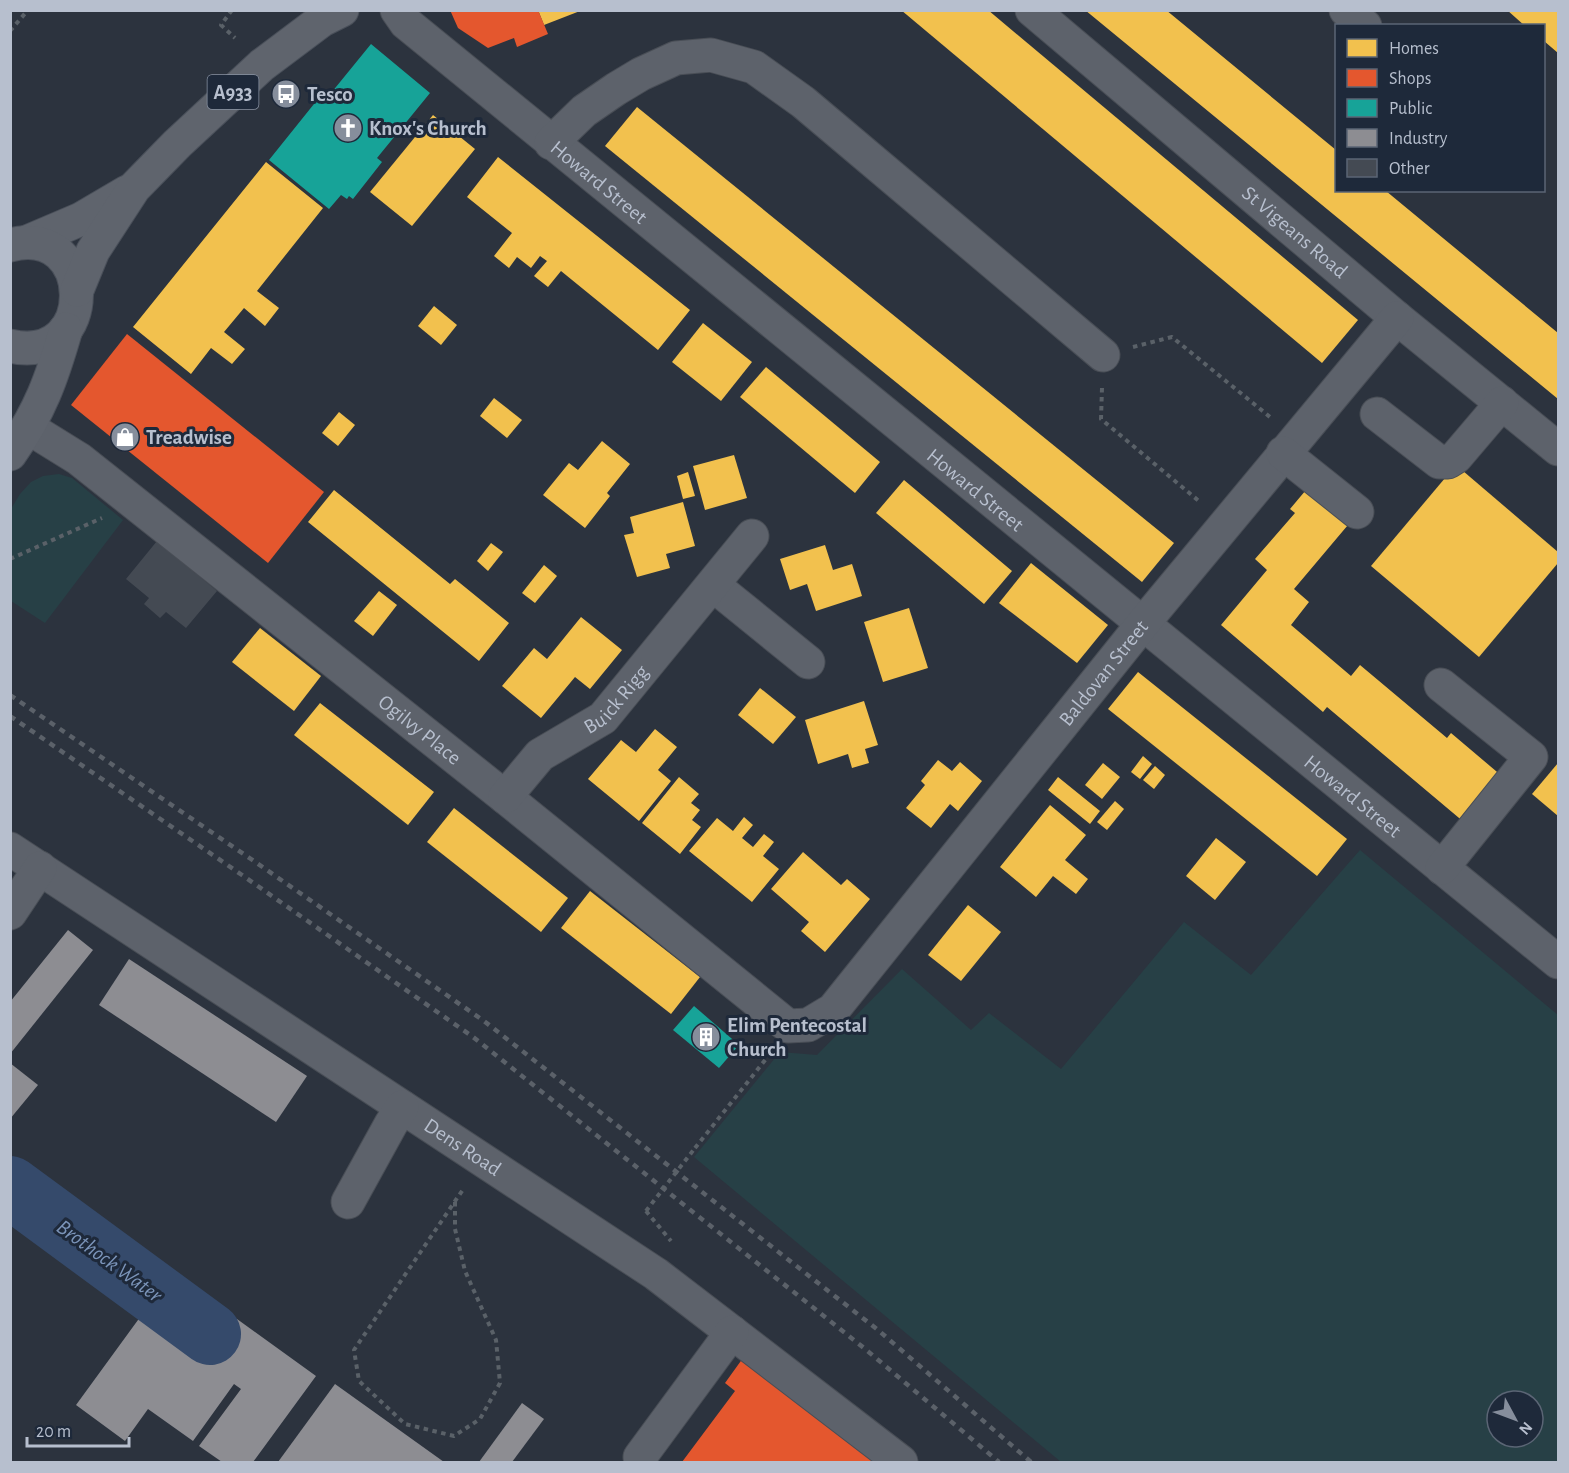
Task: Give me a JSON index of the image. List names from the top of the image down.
{
  "streets": {
    "main road": ["A933"],
    "street": [
      "Howard Street",
      "St Vigeans Road",
      "Baldovan Street",
      "Buick Rigg",
      "Ogilvy Place",
      "Dens Road"
    ]
  },
  "crossings": [
    ["A933", "Ogilvy Place"],
    ["Howard Street", "Baldovan Street"],
    ["St Vigeans Road", "Baldovan Street"],
    ["Baldovan Street", "Ogilvy Place"],
    ["Buick Rigg", "Ogilvy Place"]
  ],
  "water": ["Brothock Water"],
  "places": {
    "bus stop": ["Tesco"],
    "church": ["Knox's Church"],
    "shop": ["Treadwise"],
    "building": ["Elim Pentecostal Church"]
  },
  "legend": [
    "Homes",
    "Shops",
    "Public",
    "Industry",
    "Other"
  ],
  "scale_bar": "20 m",
  "north": "bottom right"
}
